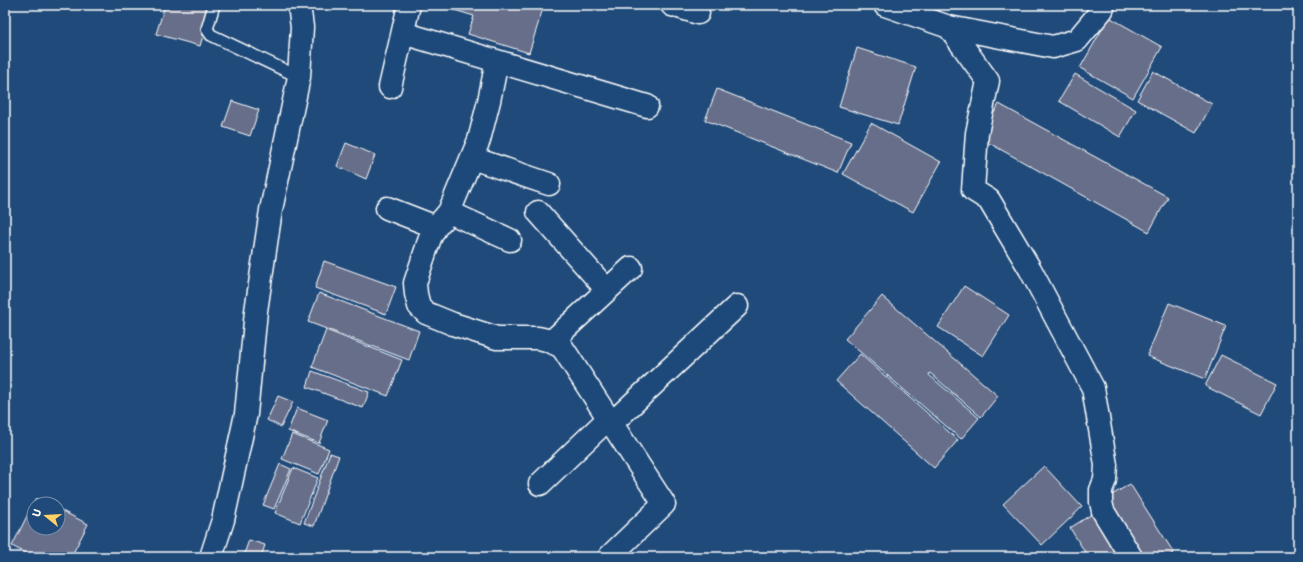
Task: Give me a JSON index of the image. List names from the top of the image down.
{
  "north": "left"
}
